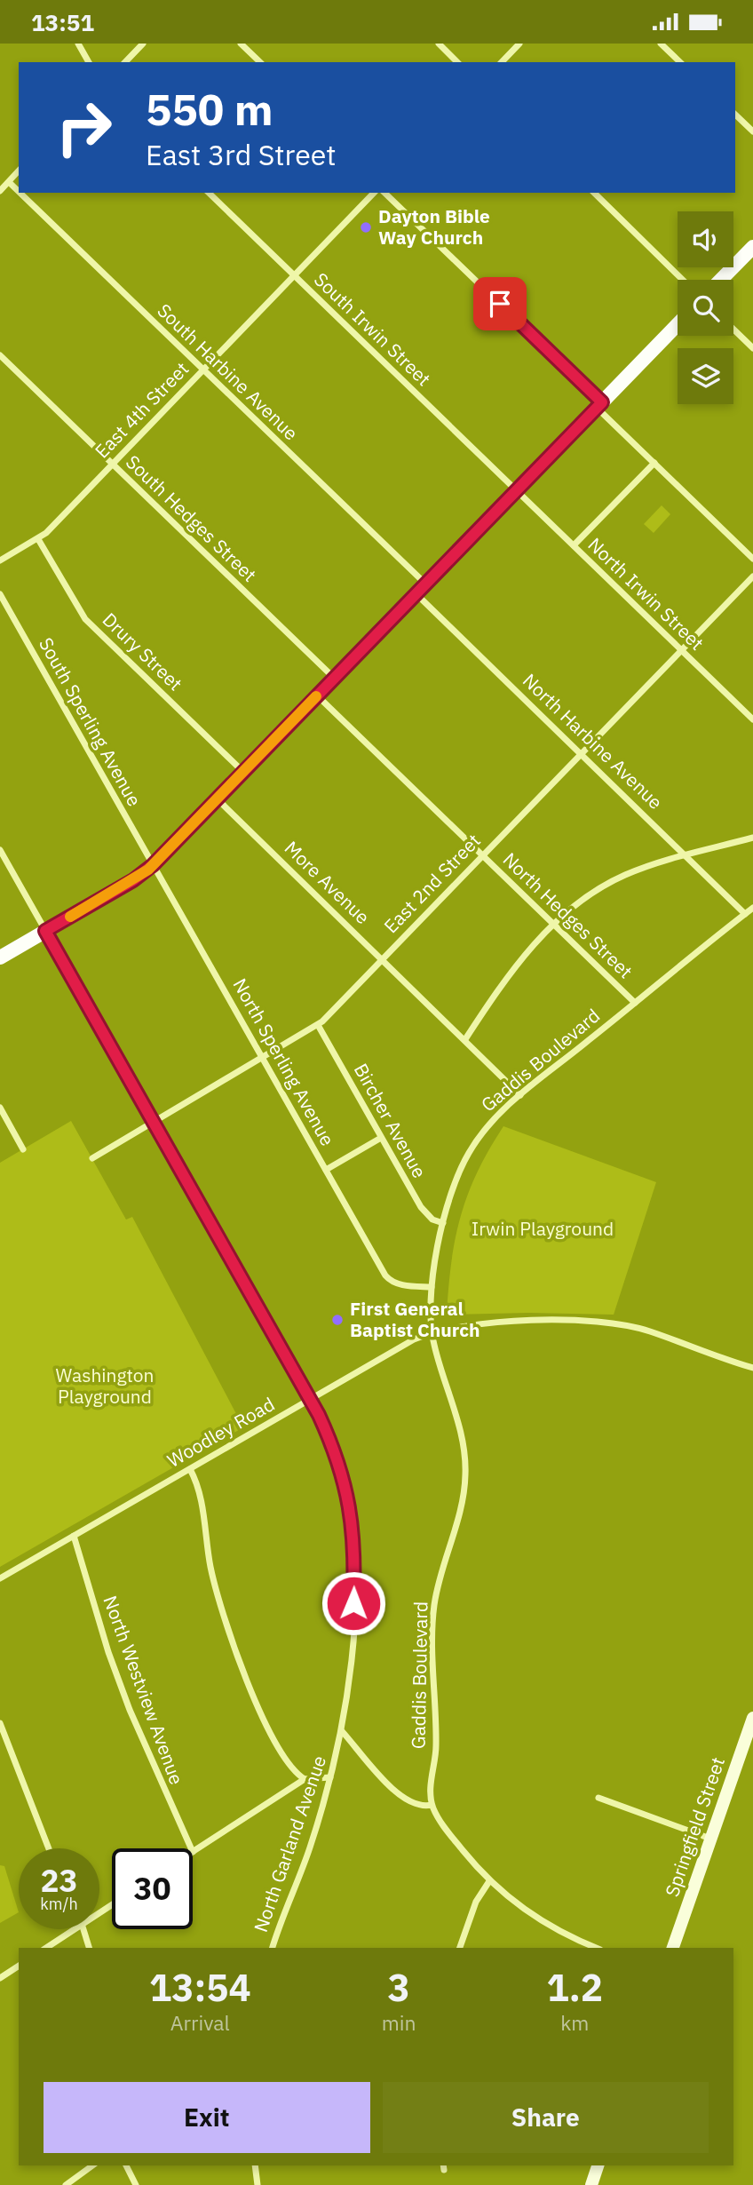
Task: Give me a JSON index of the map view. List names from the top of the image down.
{
  "streets": {
    "main road": ["Springfield Street"],
    "street": [
      "South Irwin Street",
      "South Harbine Avenue",
      "East 4th Street",
      "South Hedges Street",
      "North Irwin Street",
      "Drury Street",
      "South Sperling Avenue",
      "North Harbine Avenue",
      "More Avenue",
      "East 2nd Street",
      "North Hedges Street",
      "Gaddis Boulevard",
      "North Sperling Avenue",
      "Bircher Avenue",
      "Woodley Road",
      "North Westview Avenue",
      "North Garland Avenue"
    ]
  },
  "crossings": [
    ["South Irwin Street", "East 4th Street"],
    ["South Irwin Street", "North Irwin Street"],
    ["South Harbine Avenue", "East 4th Street"],
    ["South Harbine Avenue", "North Harbine Avenue"],
    ["East 4th Street", "South Hedges Street"],
    ["East 4th Street", "Drury Street"],
    ["North Irwin Street", "East 2nd Street"],
    ["South Sperling Avenue", "North Sperling Avenue"],
    ["North Harbine Avenue", "East 2nd Street"],
    ["North Harbine Avenue", "Gaddis Boulevard"],
    ["More Avenue", "East 2nd Street"],
    ["More Avenue", "Gaddis Boulevard"],
    ["East 2nd Street", "North Hedges Street"],
    ["East 2nd Street", "North Sperling Avenue"],
    ["East 2nd Street", "Bircher Avenue"],
    ["East 2nd Street", "North Garland Avenue"],
    ["North Hedges Street", "Gaddis Boulevard"],
    ["Gaddis Boulevard", "North Sperling Avenue"],
    ["Gaddis Boulevard", "Bircher Avenue"],
    ["Gaddis Boulevard", "Woodley Road"],
    ["Woodley Road", "North Westview Avenue"],
    ["Woodley Road", "North Garland Avenue"]
  ],
  "parks": ["Irwin Playground", "Washington Playground"],
  "places": ["Dayton Bible Way Church", "First General Baptist Church"],
  "page": {
    "status": "13:51",
    "turn": ["550 m", "East 3rd Street"],
    "speed": "23 km/h",
    "limit": "30",
    "eta": [
      "13:54",
      "Arrival",
      "3",
      "min",
      "1.2",
      "km"
    ],
    "buttons": ["Exit", "Share"]
  }
}
